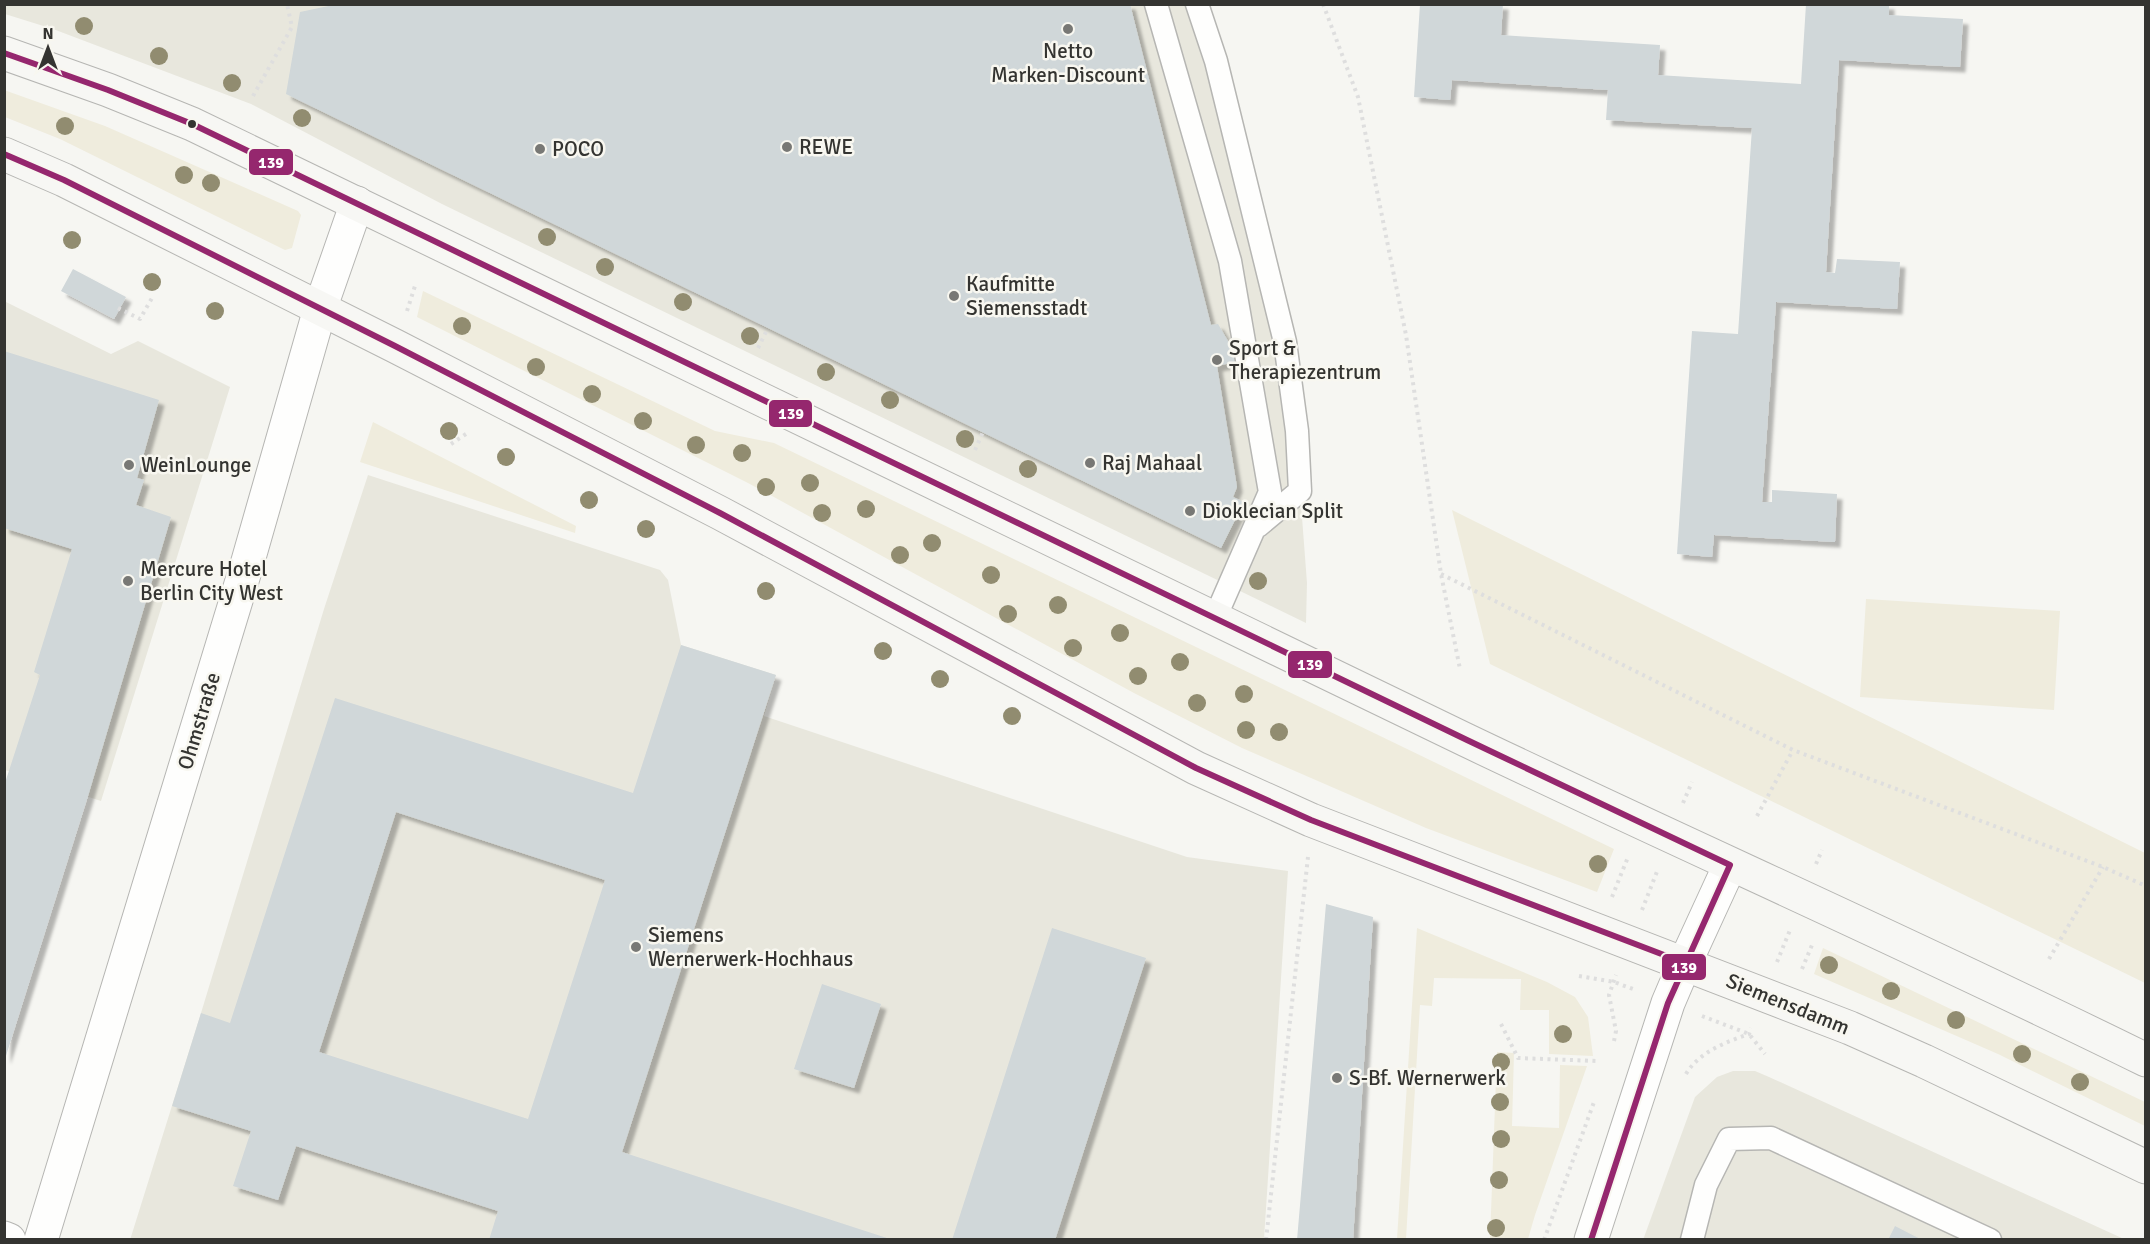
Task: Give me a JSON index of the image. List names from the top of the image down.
{
  "streets": {
    "main road": ["Siemensdamm"],
    "street": ["Ohmstraße"]
  },
  "crossings": [
    ["Ohmstraße", "Siemensdamm"]
  ],
  "places": [
    "Netto Marken-Discount",
    "REWE",
    "POCO",
    "Kaufmitte Siemensstadt",
    "Sport & Therapiezentrum",
    "Raj Mahaal",
    "WeinLounge",
    "Dioklecian Split",
    "Mercure Hotel Berlin City West",
    "Siemens Wernerwerk-Hochhaus",
    "S-Bf. Wernerwerk"
  ],
  "lines": ["transit line 139"],
  "north": "top"
}
